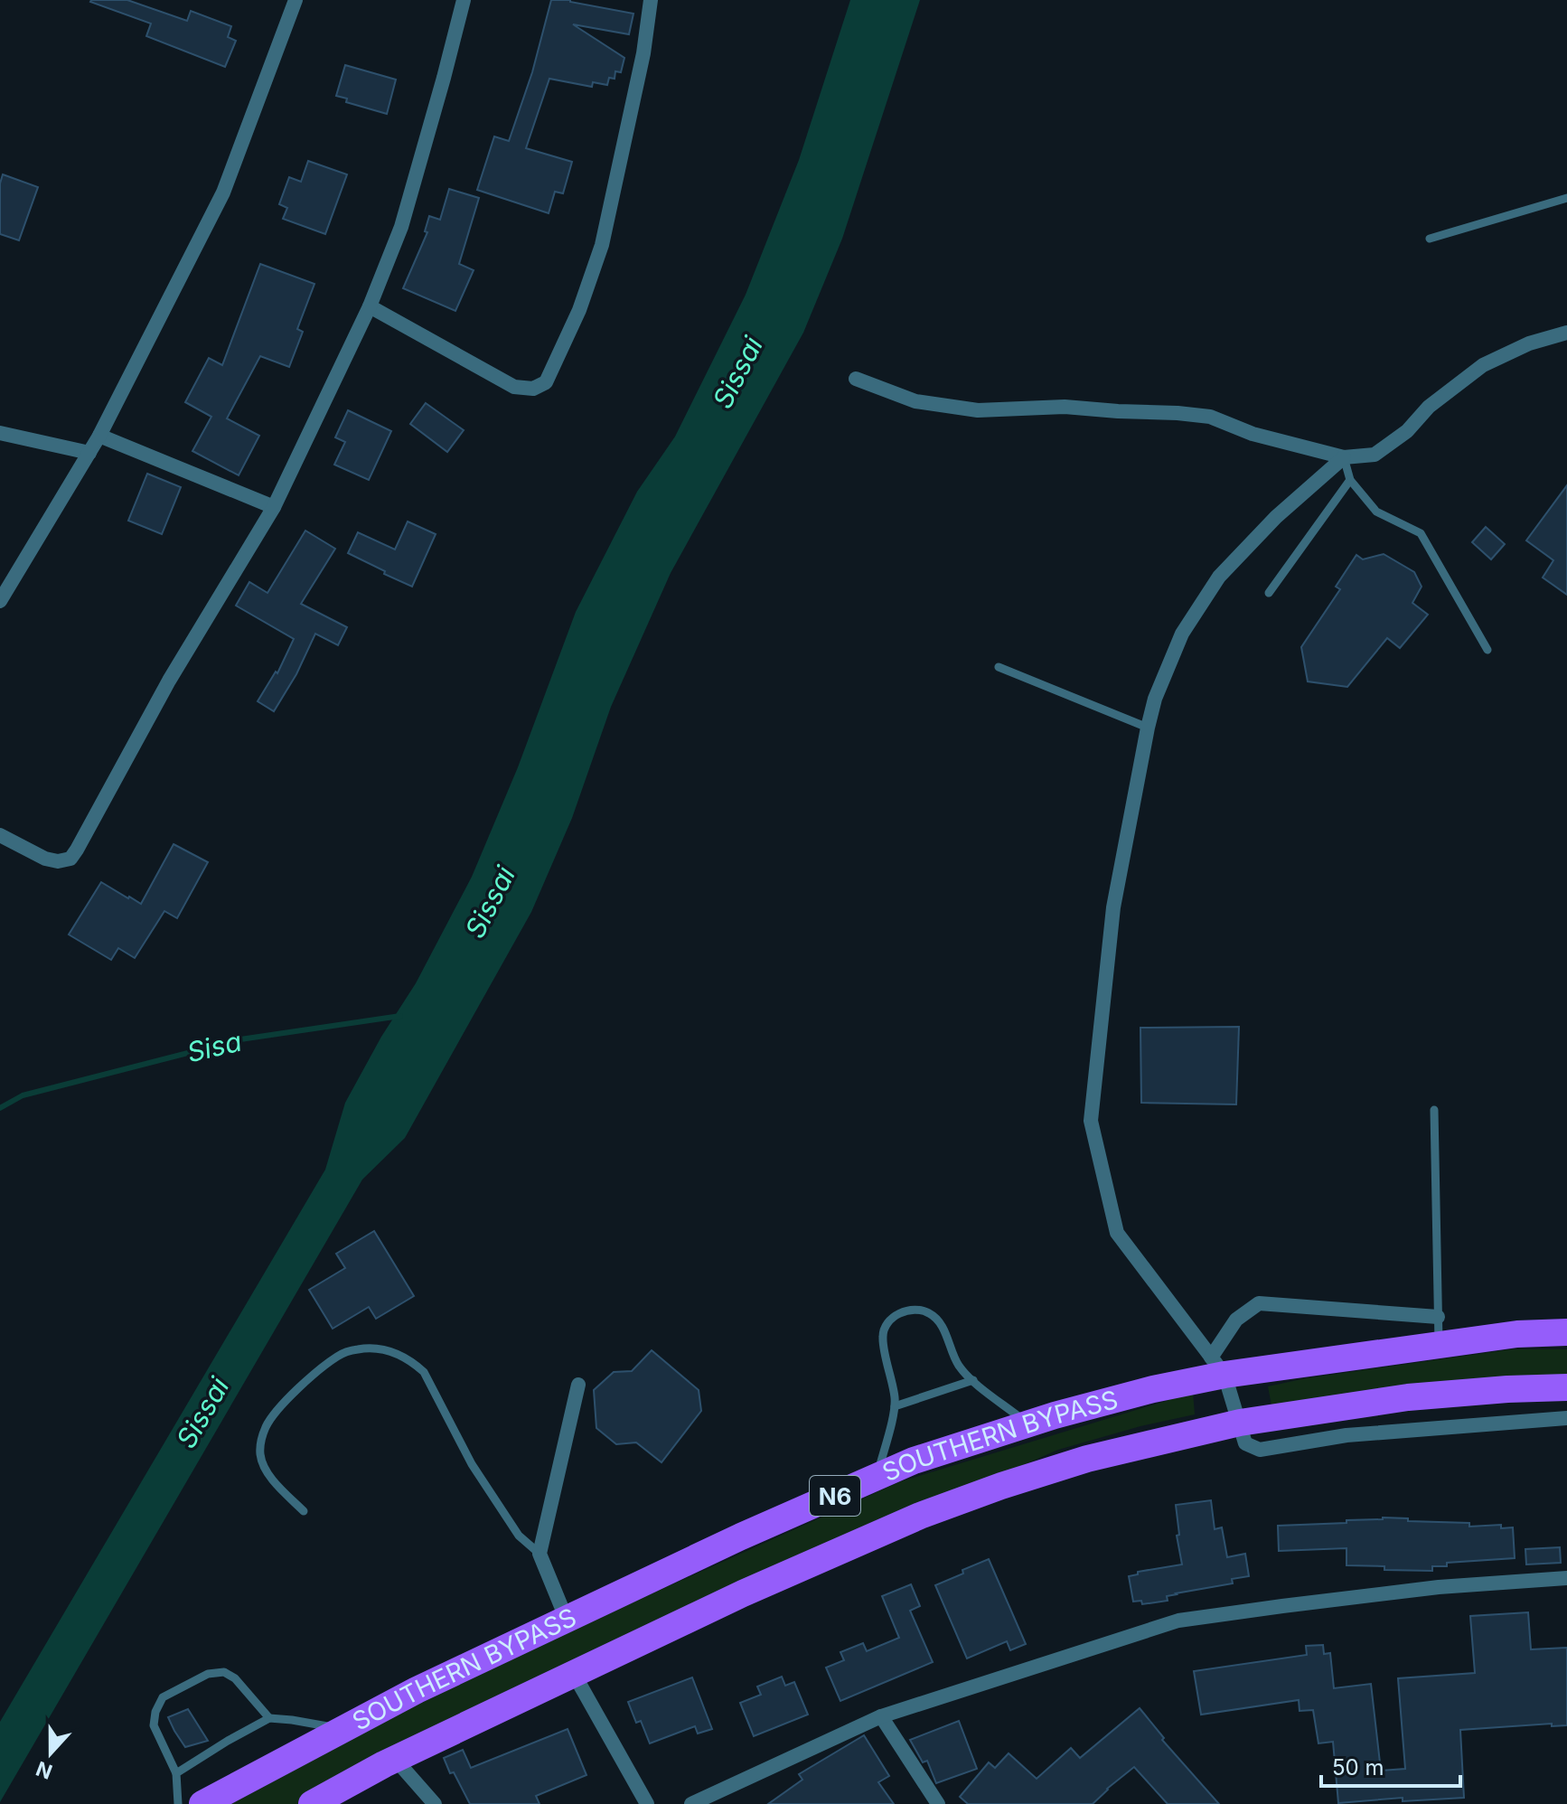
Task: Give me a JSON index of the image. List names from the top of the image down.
{
  "streets": {
    "highway": ["SOUTHERN BYPASS", "N6"]
  },
  "water": ["Sissai", "Sisa"],
  "scale_bar": "50 m",
  "north": "bottom"
}
